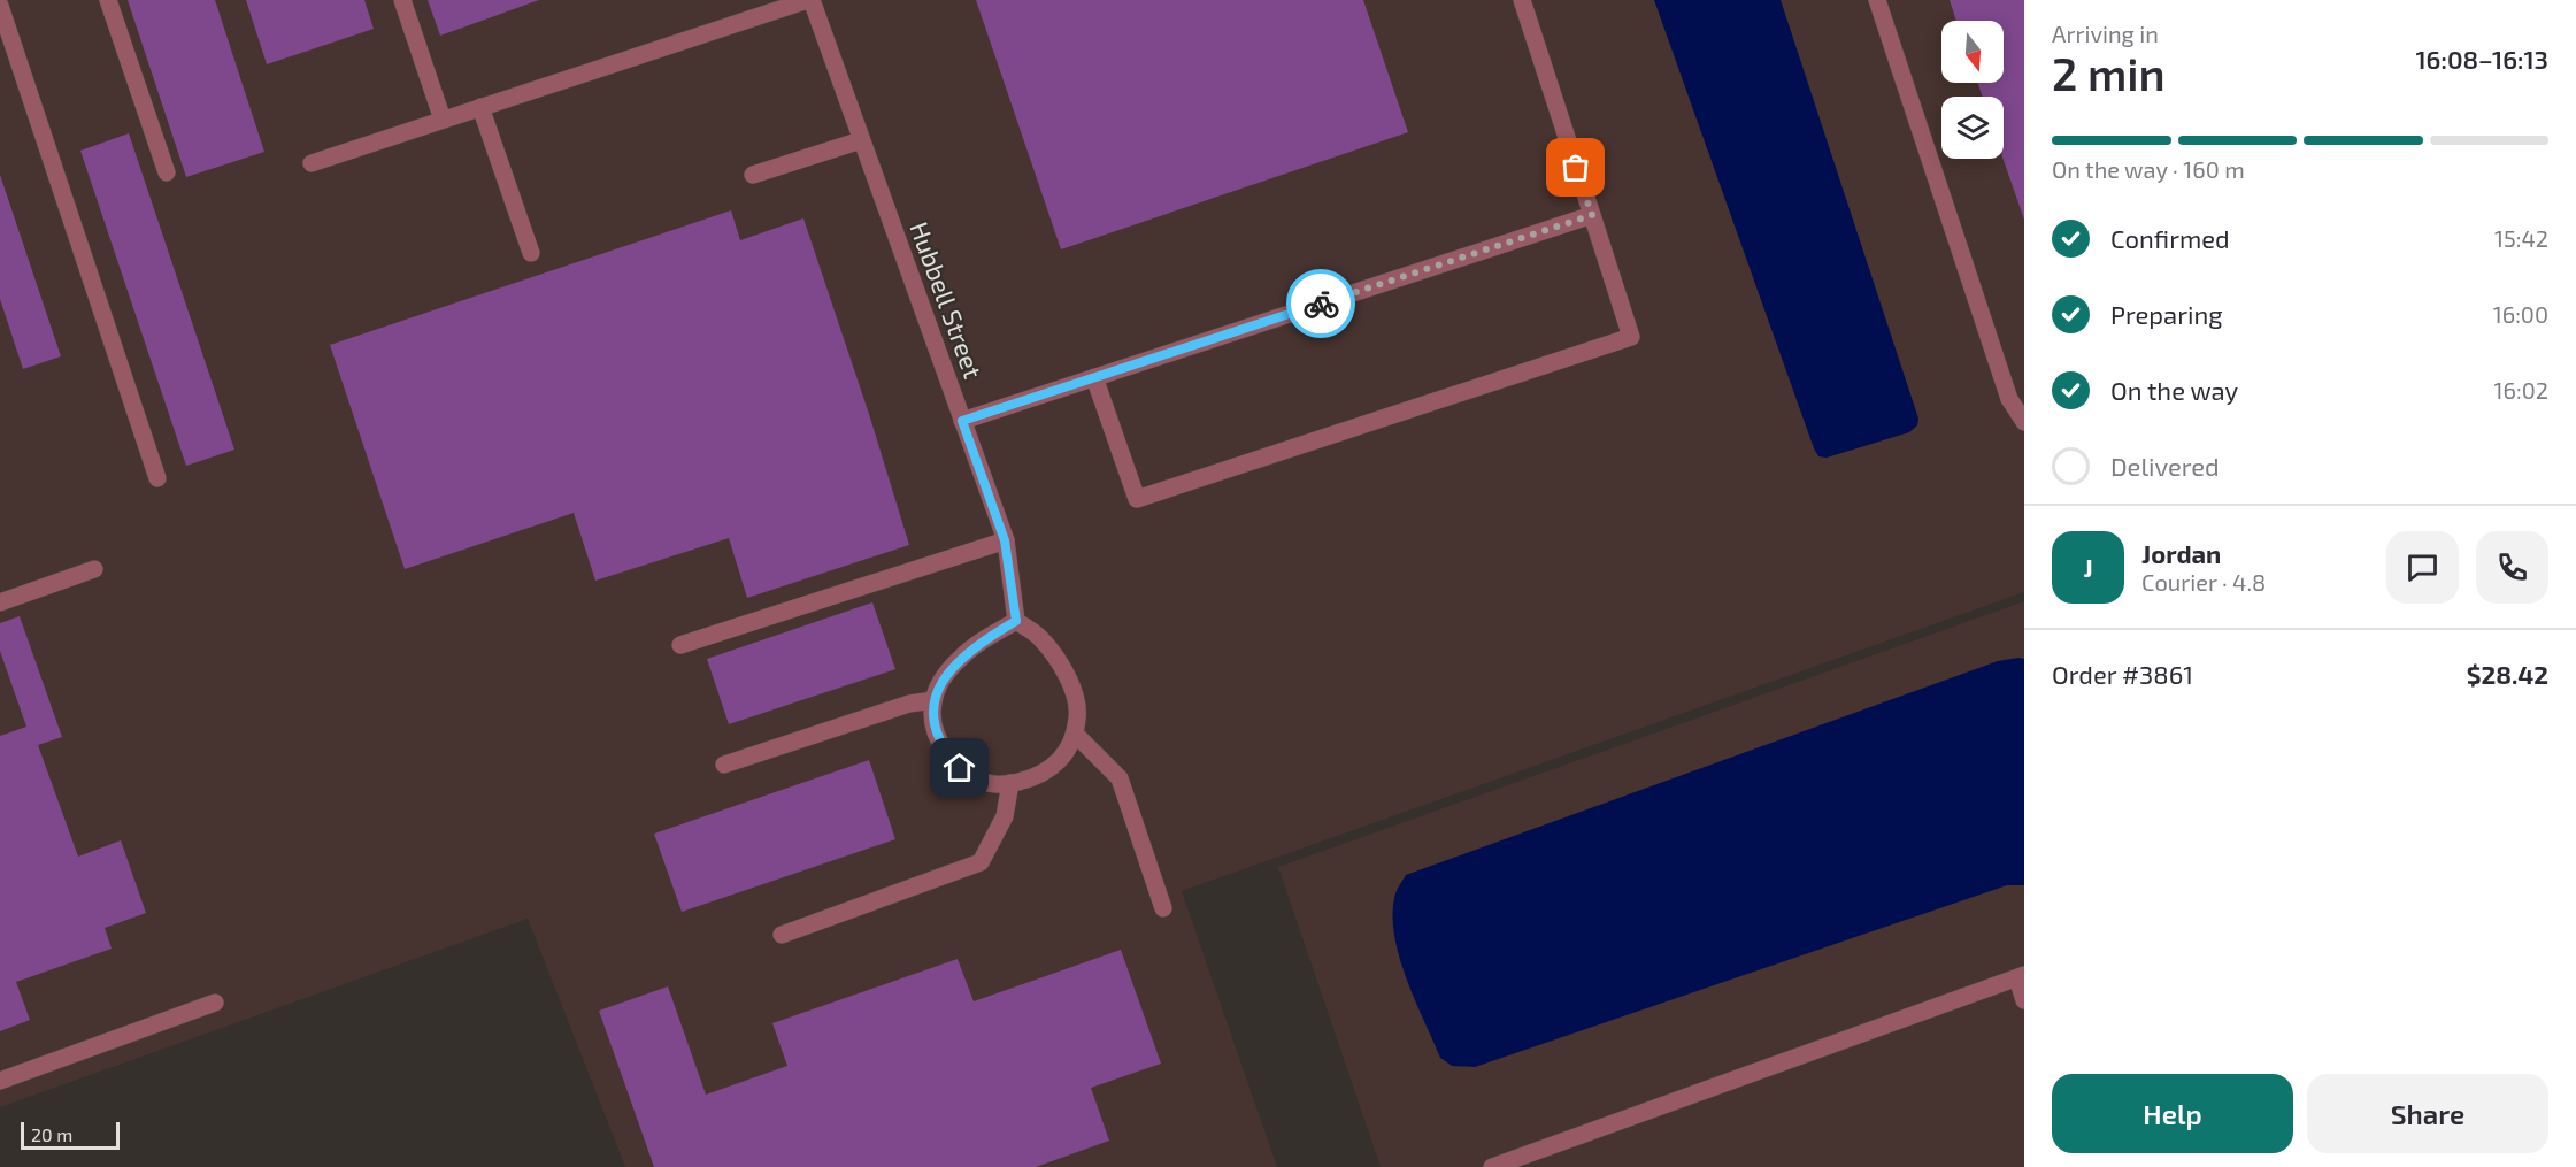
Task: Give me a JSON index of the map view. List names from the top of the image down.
{
  "streets": {
    "street": ["Hubbell Street"]
  },
  "scale_bar": "20 m",
  "north": "bottom",
  "page": {
    "heading": ["2 min", "Arriving in", "16:08–16:13"],
    "panel": [
      "Jordan",
      "Courier · 4.8",
      "Order #3861",
      "$28.42"
    ],
    "bar": "On the way · 160 m",
    "list": [
      ["Confirmed", "15:42"],
      ["Preparing", "16:00"],
      ["On the way", "16:02"],
      "Delivered"
    ],
    "round": "J",
    "buttons": ["Help", "Share"],
    "scale": "20 m"
  }
}
